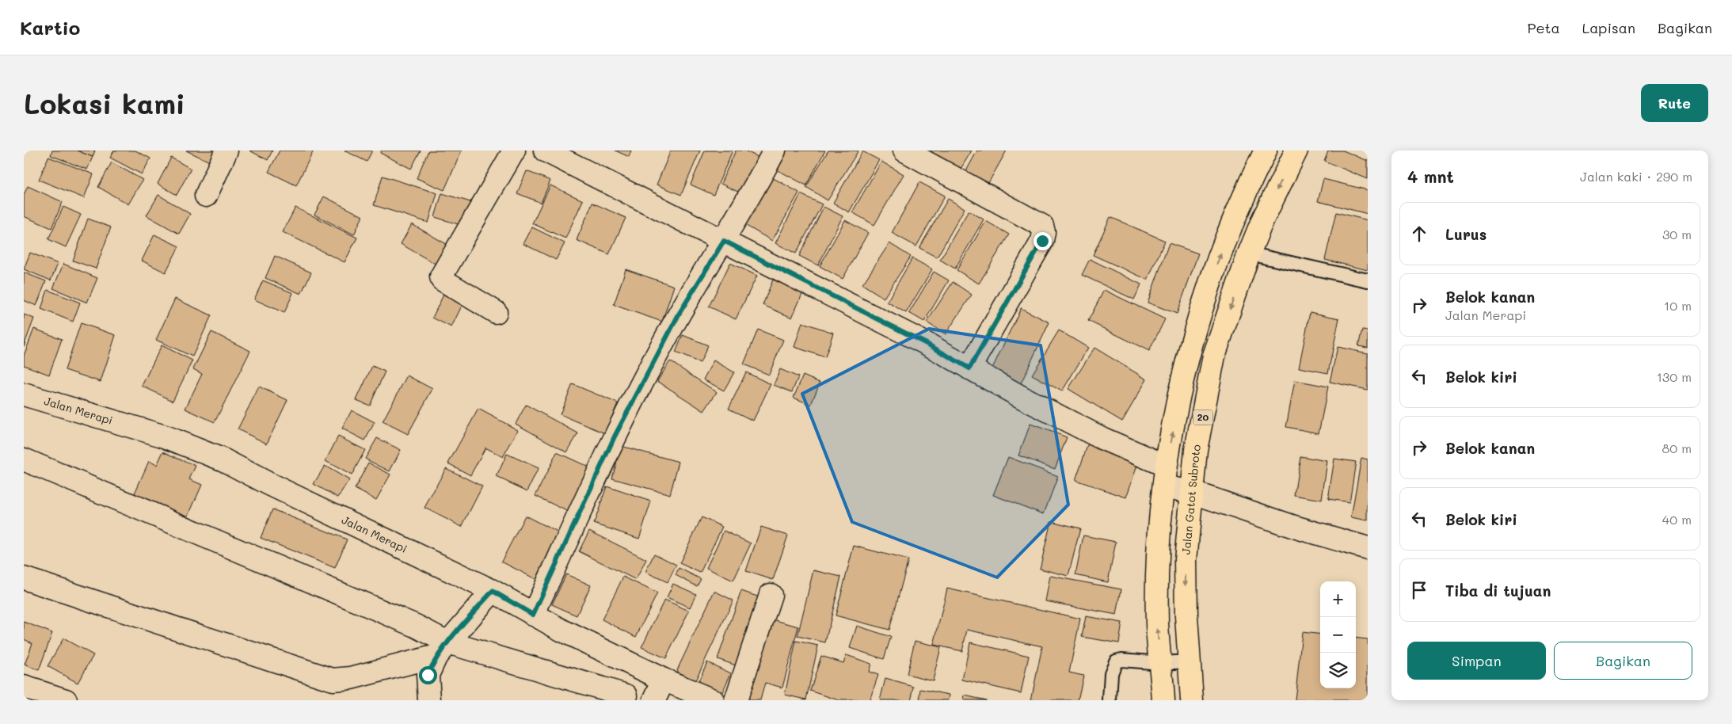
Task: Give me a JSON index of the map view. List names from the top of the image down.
{
  "streets": {
    "highway": ["20", "Jalan Gatot Subroto"],
    "street": ["Jalan Merapi"]
  },
  "page": {
    "header": "Kartio",
    "nav": ["Peta", "Lapisan", "Bagikan"],
    "buttons": [
      "Rute",
      ["Simpan", "Bagikan"]
    ],
    "title": "Lokasi kami",
    "heading": ["4 mnt", "Jalan kaki · 290 m"],
    "list": [
      ["Lurus", "30 m"],
      ["Belok kanan", "Jalan Merapi", "10 m"],
      ["Belok kiri", "130 m"],
      ["Belok kanan", "80 m"],
      ["Belok kiri", "40 m"],
      "Tiba di tujuan"
    ],
    "map_buttons": ["+", "−"]
  }
}
